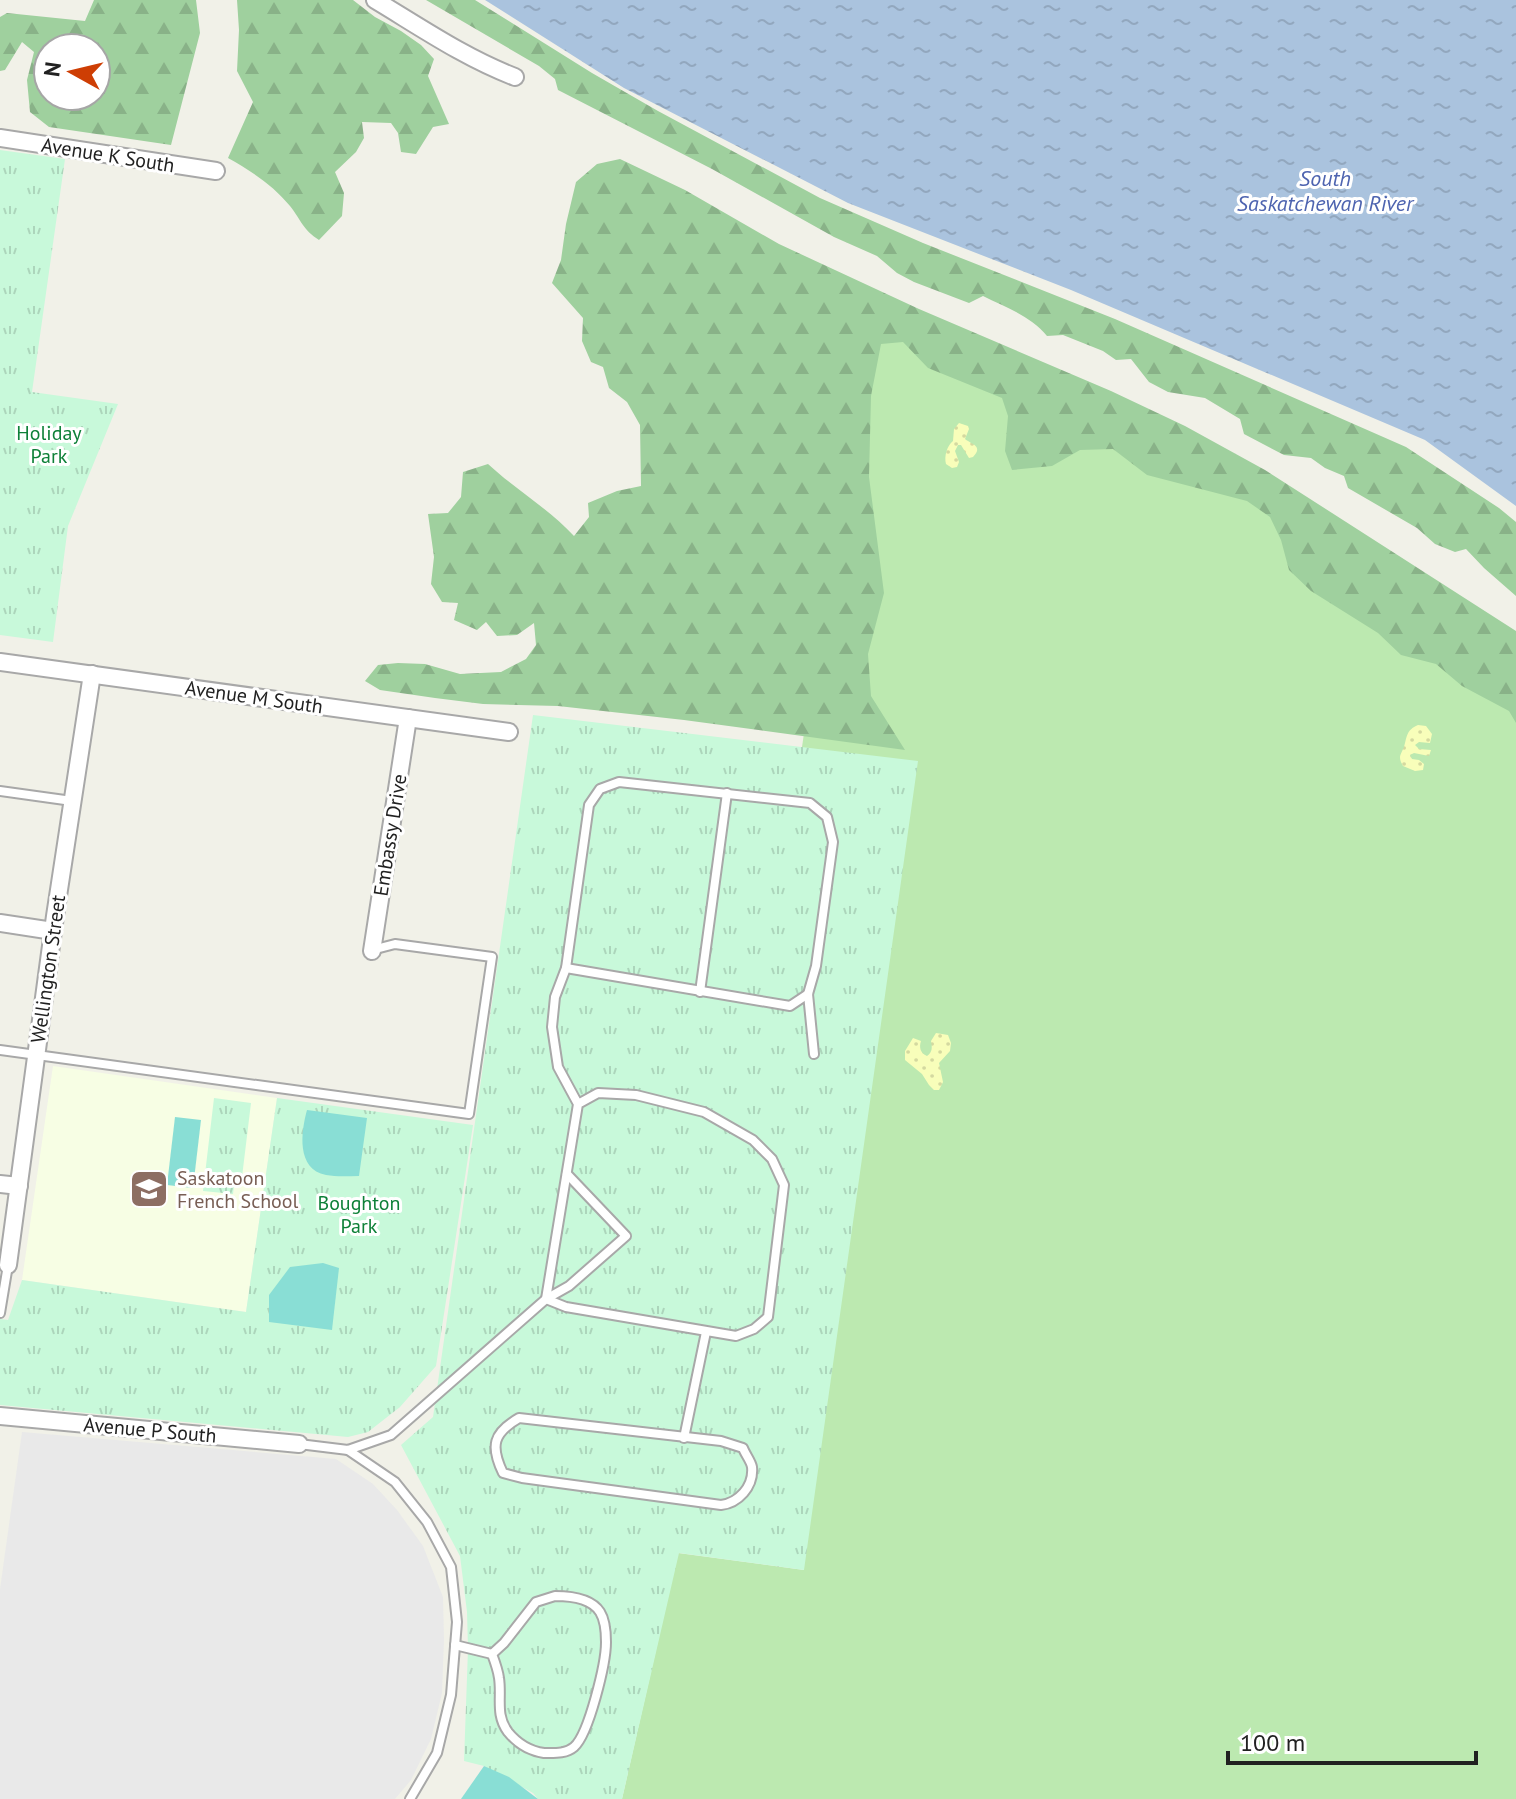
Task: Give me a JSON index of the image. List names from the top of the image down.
{
  "streets": {
    "street": [
      "Avenue K South",
      "Avenue M South",
      "Embassy Drive",
      "Wellington Street",
      "Avenue P South"
    ]
  },
  "crossings": [
    ["Avenue M South", "Embassy Drive"],
    ["Avenue M South", "Wellington Street"]
  ],
  "water": ["South Saskatchewan River"],
  "parks": ["Holiday Park", "Boughton Park"],
  "places": {
    "school or university": ["Saskatoon French School"]
  },
  "scale_bar": "100 m",
  "north": "left"
}
